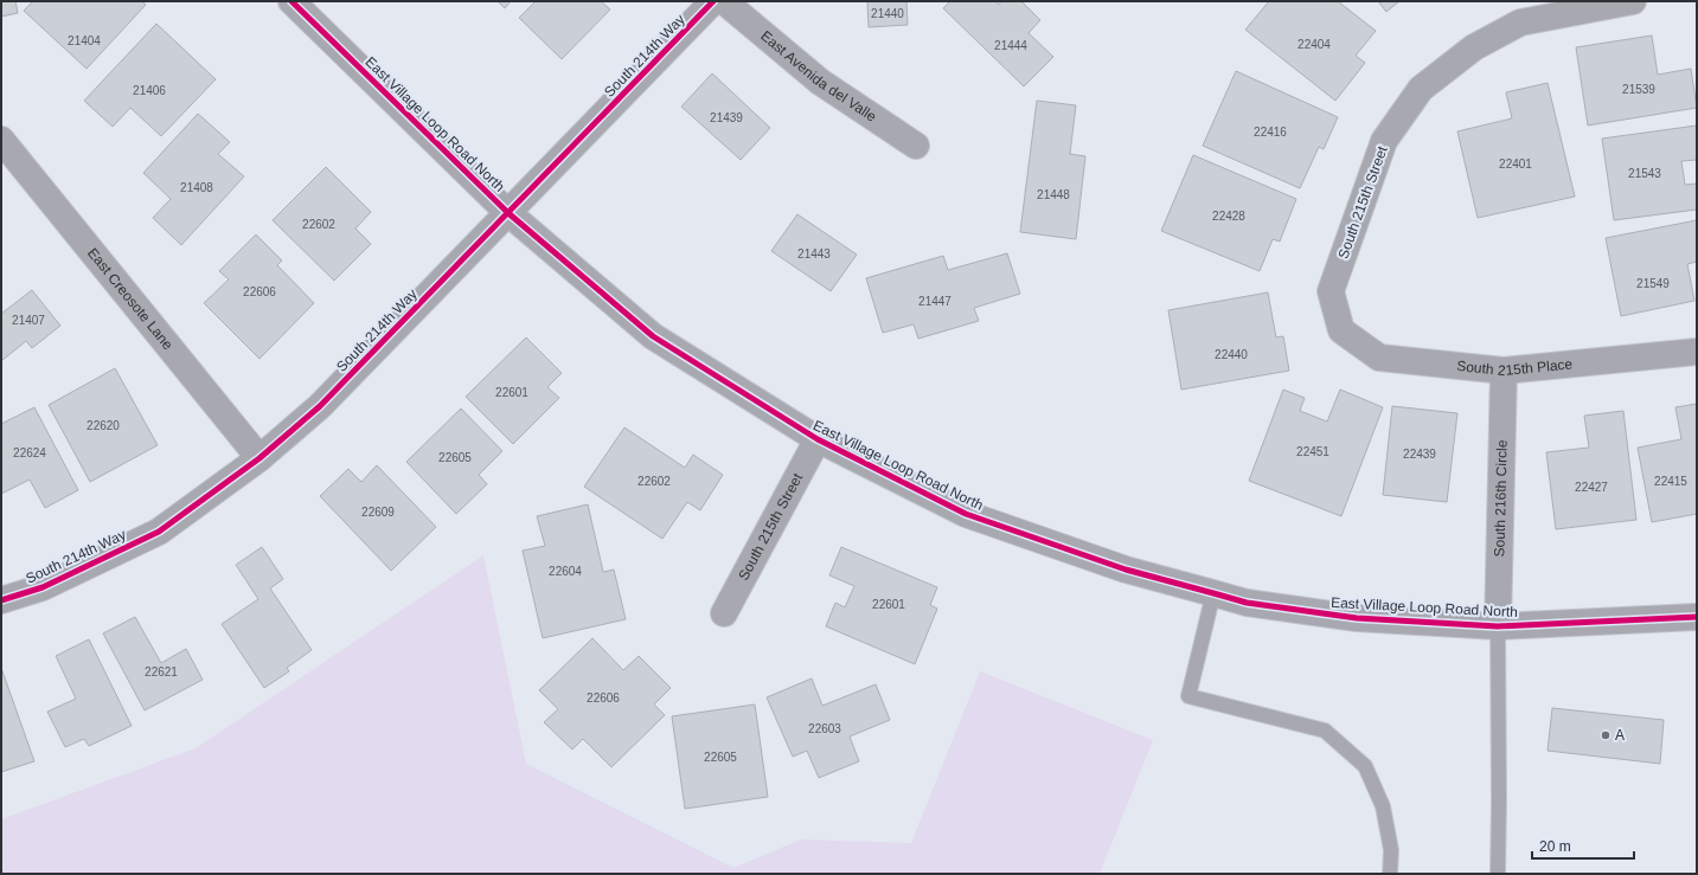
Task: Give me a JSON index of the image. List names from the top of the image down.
{
  "streets": {
    "street": [
      "South 214th Way",
      "East Avenida del Valle",
      "East Village Loop Road North",
      "South 215th Street",
      "East Creosote Lane",
      "South 215th Place",
      "South 216th Circle"
    ]
  },
  "crossings": [
    ["South 214th Way", "East Village Loop Road North"],
    ["South 214th Way", "East Creosote Lane"],
    ["East Village Loop Road North", "South 215th Street"],
    ["East Village Loop Road North", "South 216th Circle"],
    ["South 215th Street", "South 215th Place"],
    ["South 215th Place", "South 216th Circle"]
  ],
  "places": ["A"],
  "house_numbers": [
    "21440",
    "21404",
    "22404",
    "21444",
    "21539",
    "21406",
    "21439",
    "22416",
    "22401",
    "21543",
    "21408",
    "21448",
    "22428",
    "22602",
    "21443",
    "21549",
    "22606",
    "21447",
    "21407",
    "22440",
    "22601",
    "22620",
    "22451",
    "22624",
    "22439",
    "22605",
    "22602",
    "22415",
    "22427",
    "22609",
    "22604",
    "22601",
    "22621",
    "22606",
    "22603",
    "22605"
  ],
  "scale_bar": "20 m"
}
